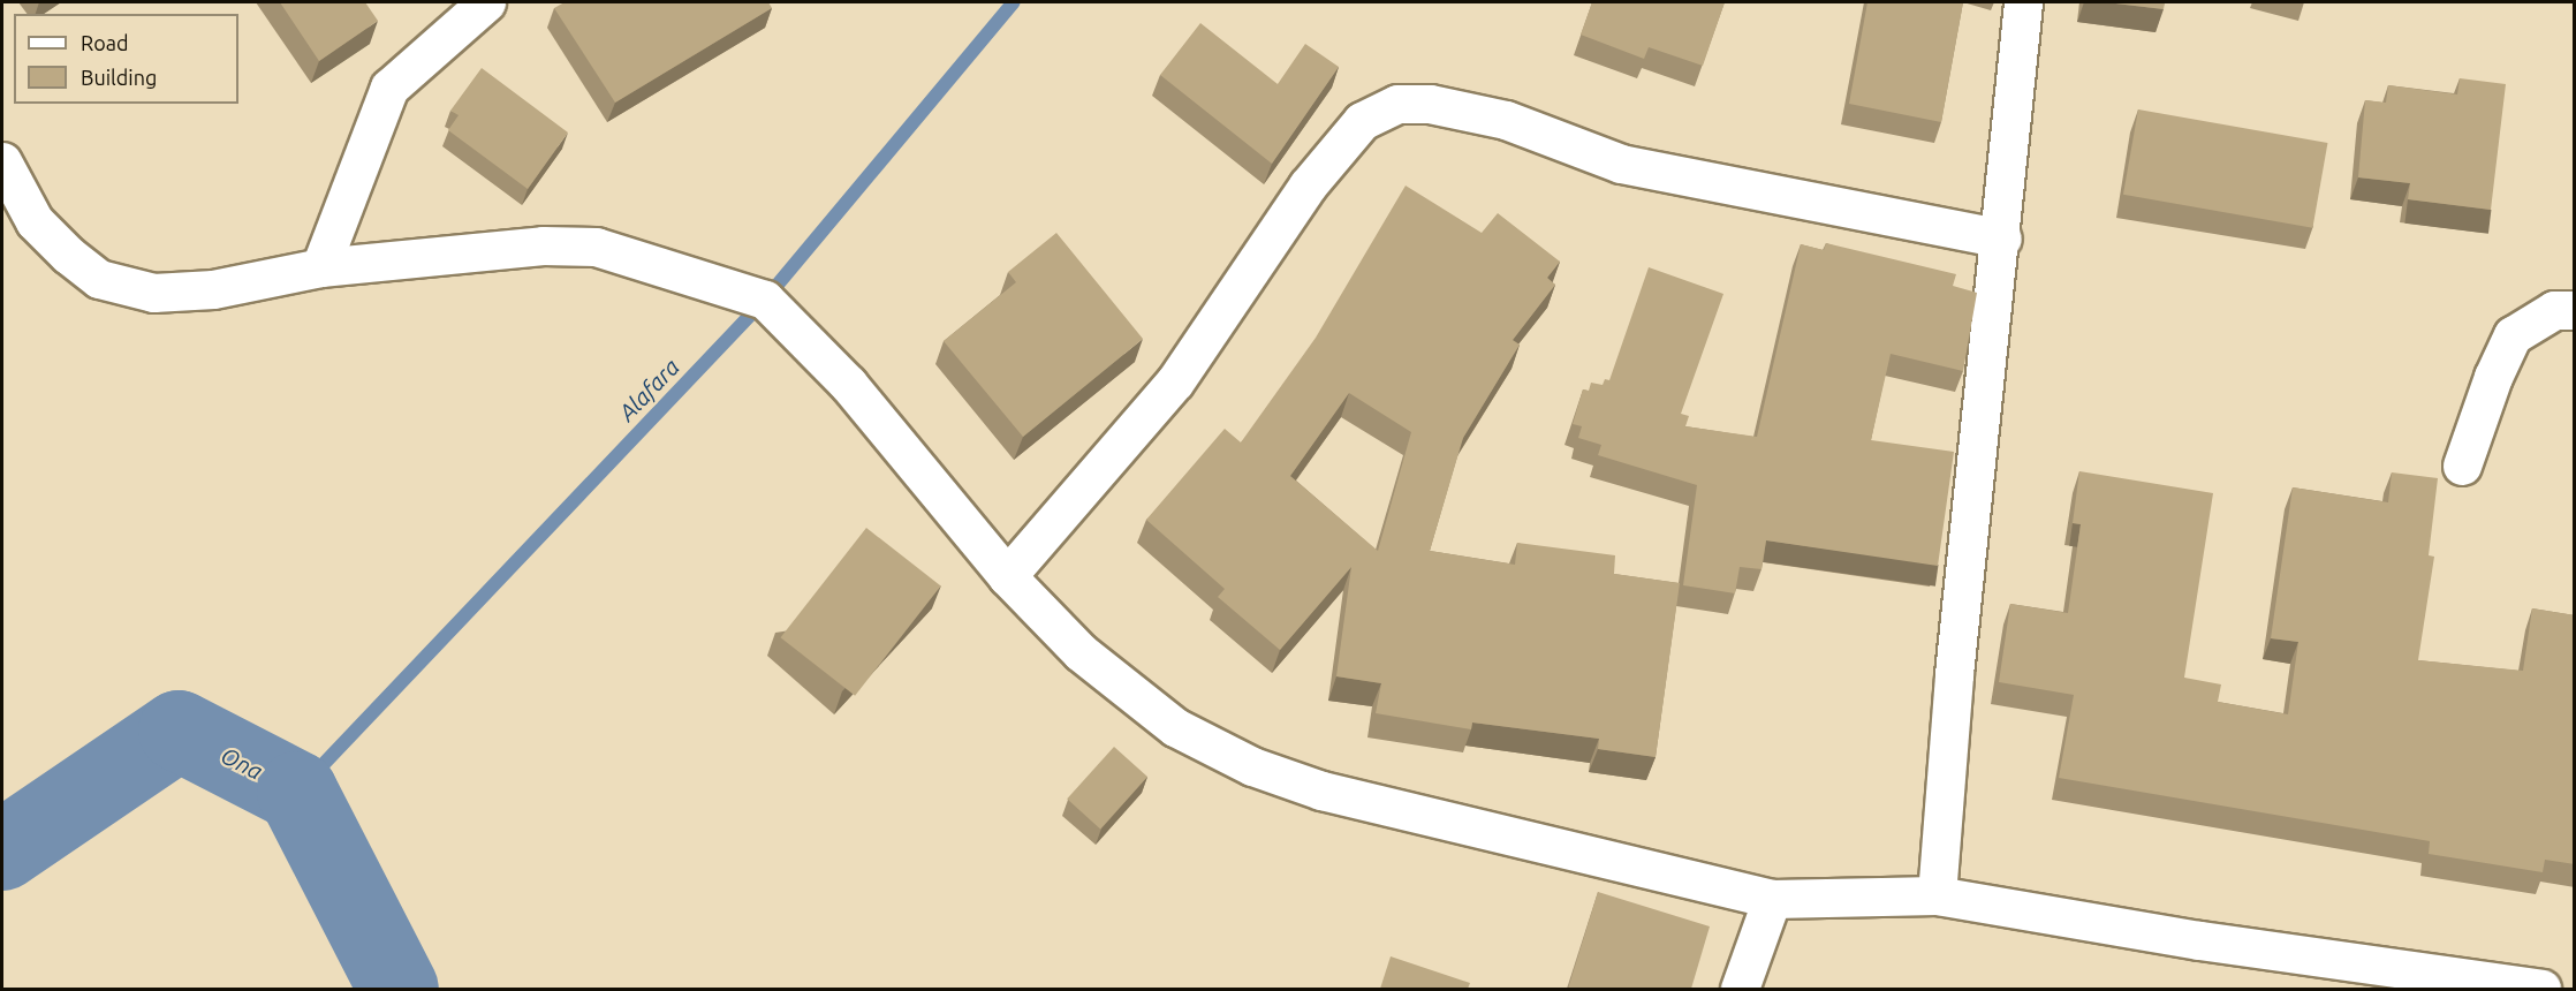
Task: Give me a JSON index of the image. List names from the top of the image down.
{
  "water": ["Alafara", "Ona"],
  "legend": ["Road", "Building"]
}
